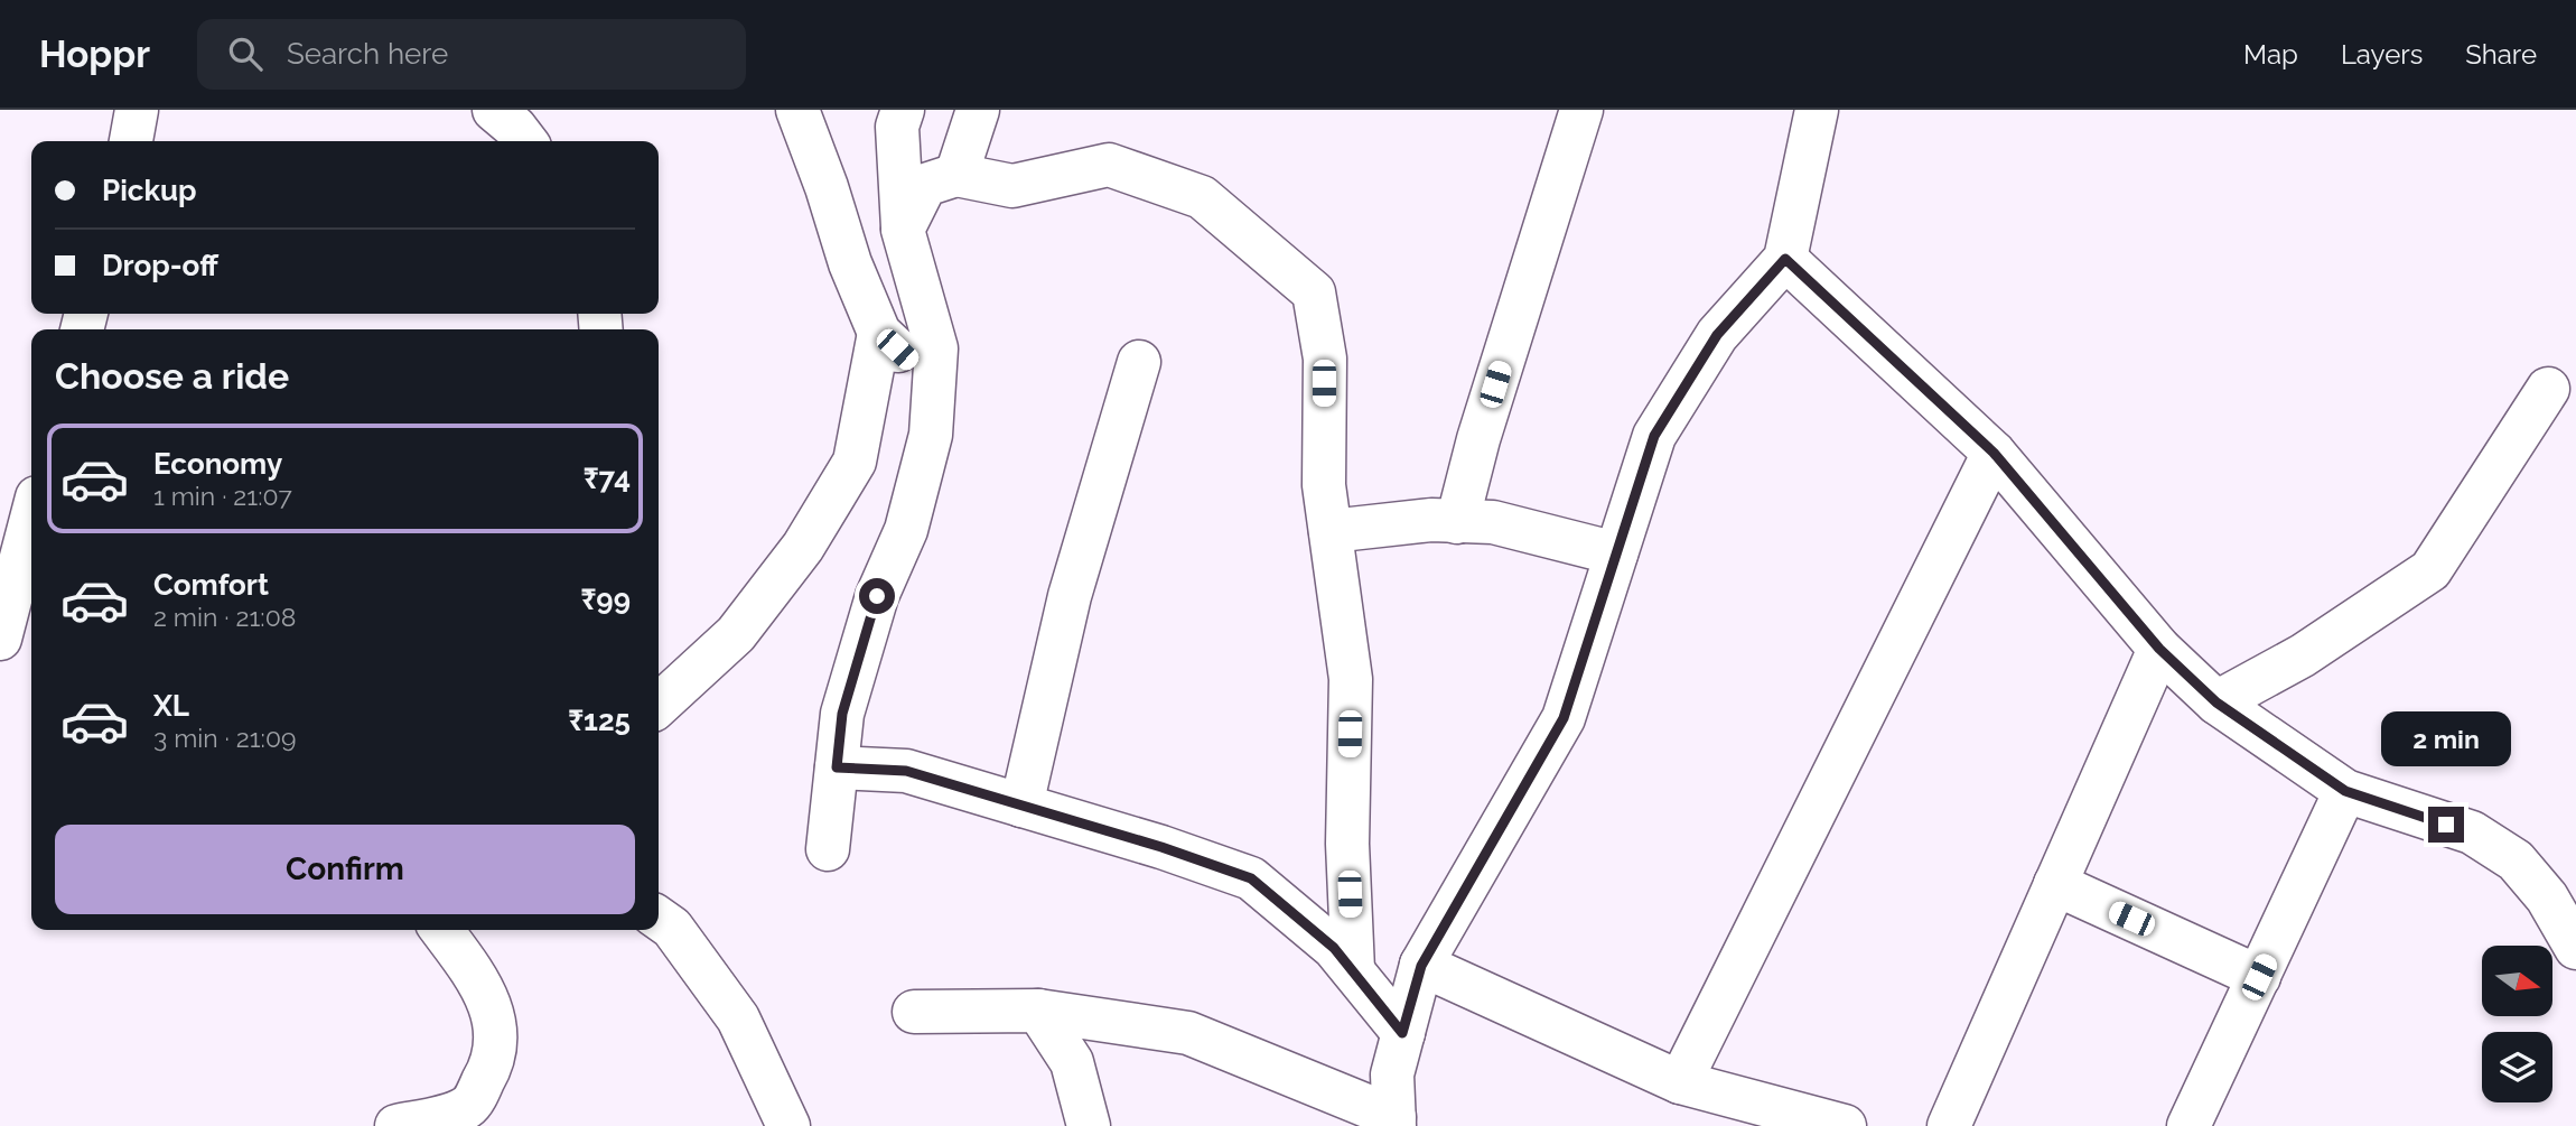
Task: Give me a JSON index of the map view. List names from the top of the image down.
{
  "north": "right",
  "page": {
    "header": "Hoppr",
    "search": "Search here",
    "nav": ["Map", "Layers", "Share"],
    "banner": ["Pickup", "Drop-off"],
    "heading": "Choose a ride",
    "list": [
      {
        "name": "Economy",
        "note": "1 min · 21:07",
        "value": "₹74"
      },
      {
        "name": "Comfort",
        "note": "2 min · 21:08",
        "value": "₹99"
      },
      {
        "name": "XL",
        "note": "3 min · 21:09",
        "value": "₹125"
      }
    ],
    "bubble": "2 min",
    "buttons": "Confirm"
  }
}
